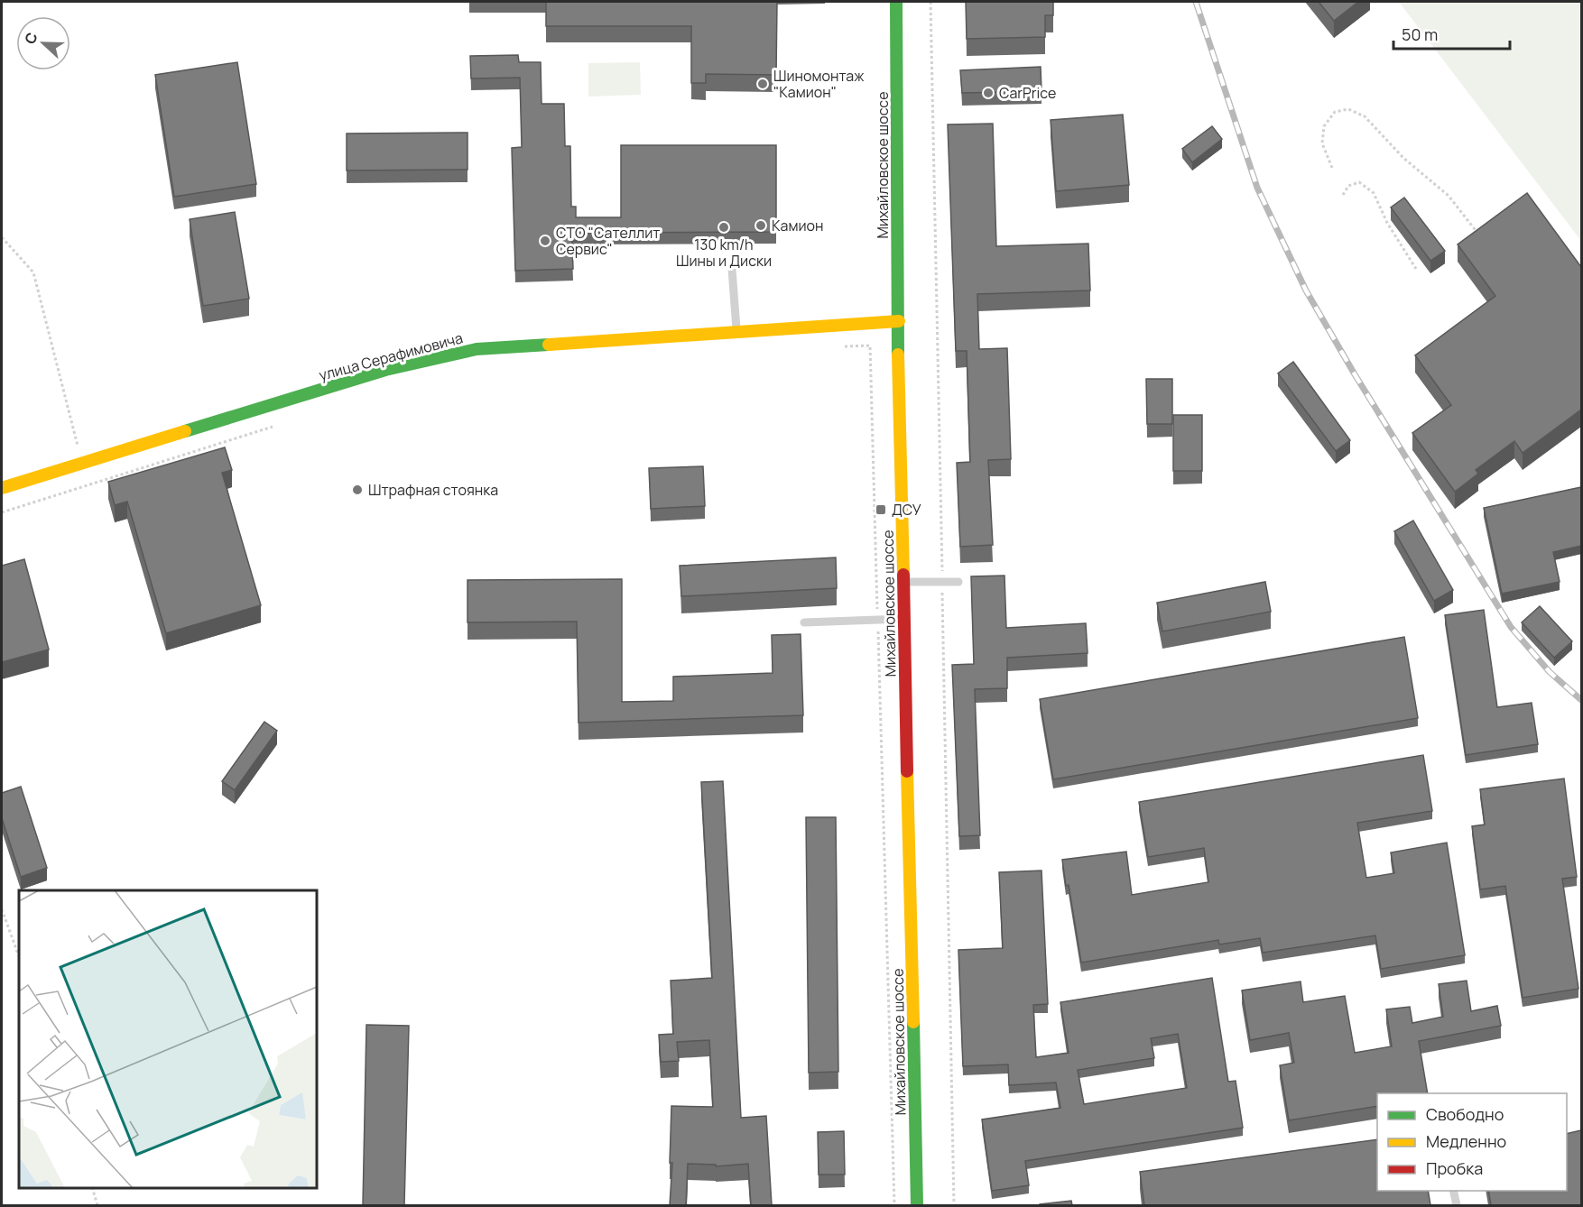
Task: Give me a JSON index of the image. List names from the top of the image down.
{
  "streets": {
    "main road": ["Михайловское шоссе", "улица Серафимовича"]
  },
  "crossings": [
    ["Михайловское шоссе", "улица Серафимовича"]
  ],
  "places": {
    "other": [
      "Шиномонтаж \"Камион\"",
      "CarPrice",
      "Камион",
      "130 km/h Шины и Диски",
      "СТО \"Сателлит Сервис\"",
      "Штрафная стоянка"
    ],
    "transit": ["ДСУ"]
  },
  "legend": ["Свободно", "Медленно", "Пробка"],
  "scale_bar": "50 m",
  "north": "left"
}
